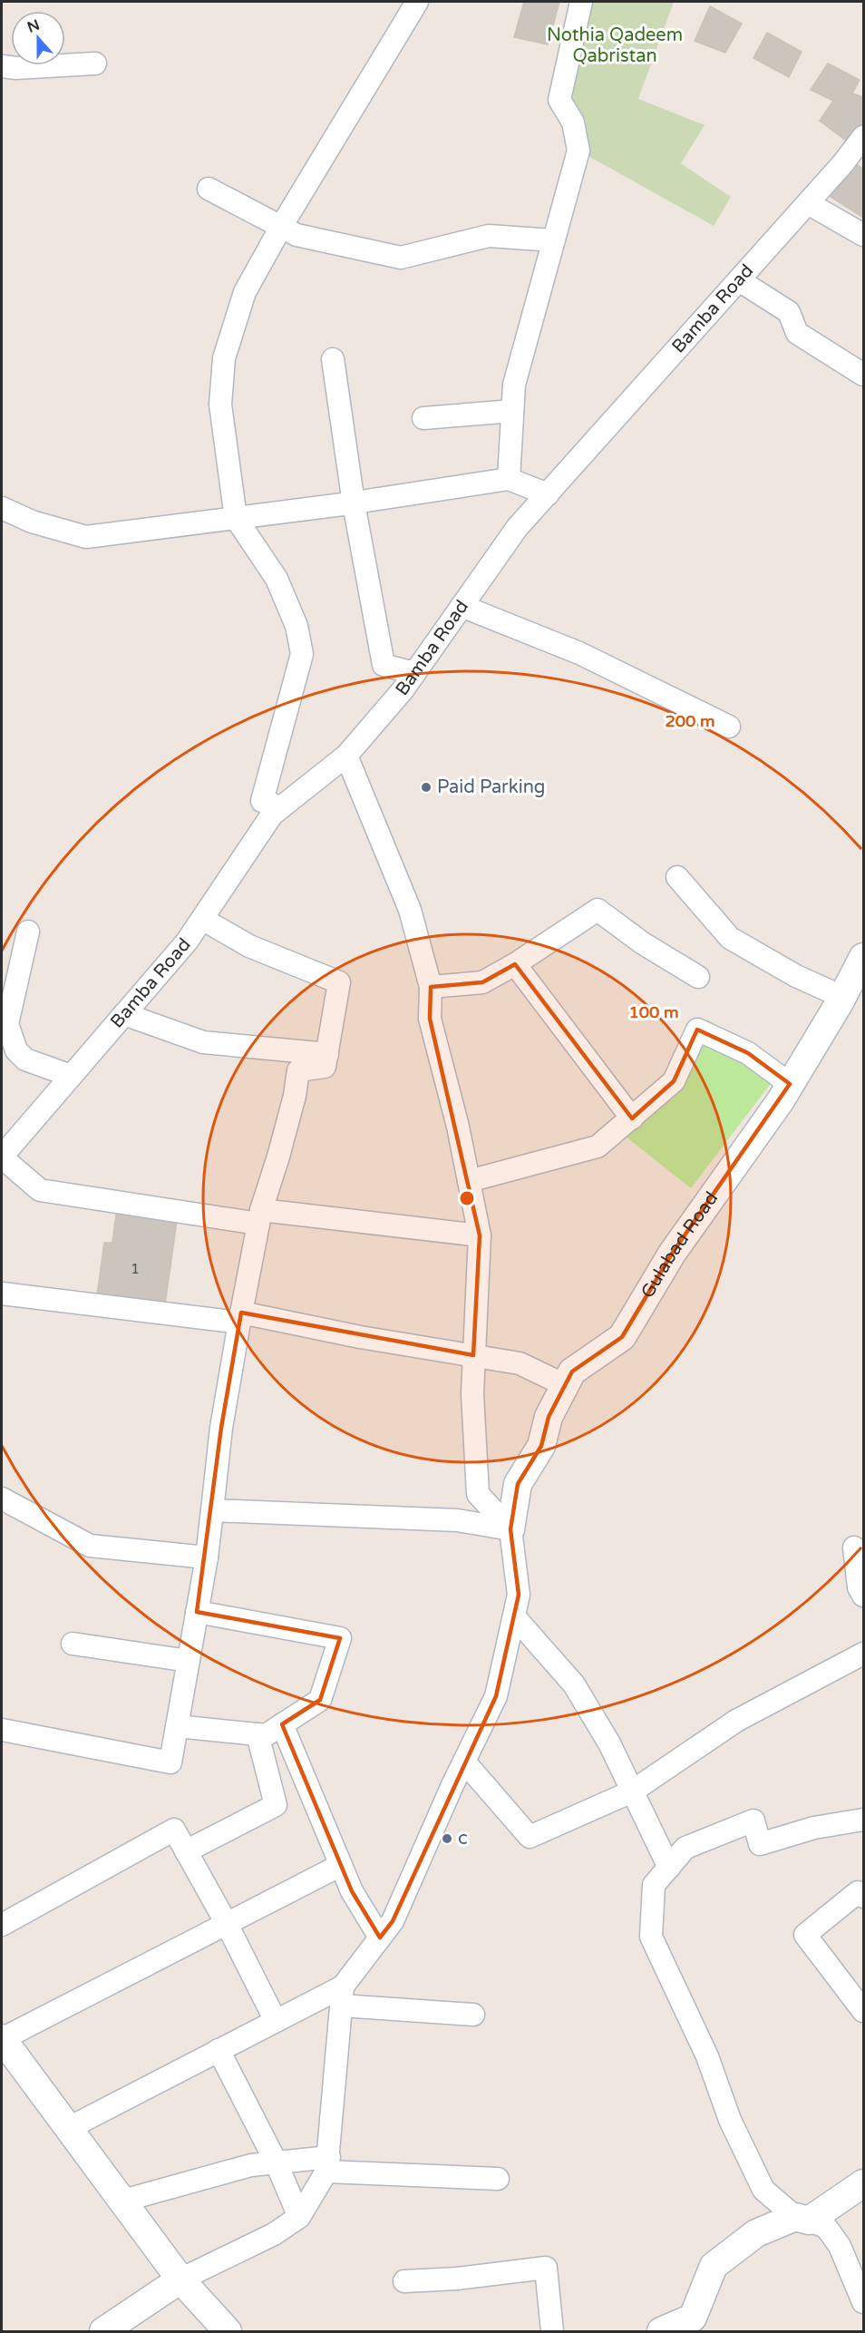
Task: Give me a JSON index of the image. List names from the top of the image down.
{
  "streets": {
    "street": ["Bamba Road", "Gulabad Road"]
  },
  "parks": ["Nothia Qadeem Qabristan"],
  "places": ["Paid Parking", "c"],
  "house_numbers": ["1"],
  "north": "top",
  "rings": ["200 m", "100 m"]
}
